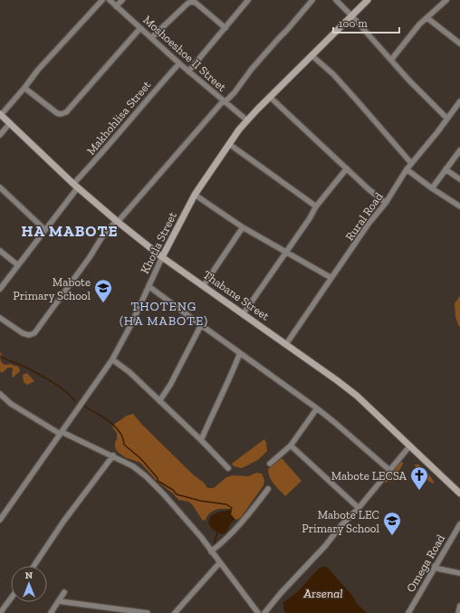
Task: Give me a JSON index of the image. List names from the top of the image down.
{
  "streets": {
    "street": [
      "Moshoeshoe II Street",
      "Makhohlisa Street",
      "Rural Road",
      "Khotla Street",
      "Thabane Street",
      "Omega Road"
    ]
  },
  "crossings": [
    ["Moshoeshoe II Street", "Makhohlisa Street"],
    ["Moshoeshoe II Street", "Khotla Street"],
    ["Makhohlisa Street", "Thabane Street"],
    ["Rural Road", "Thabane Street"],
    ["Khotla Street", "Thabane Street"]
  ],
  "districts": ["HA MABOTE", "THOTENG (HA MABOTE)"],
  "water": ["Arsenal"],
  "places": {
    "school or university": ["Mabote Primary School", "Mabote LEC Primary School"],
    "church": ["Mabote LECSA"]
  },
  "scale_bar": "100 m",
  "north": "top"
}
